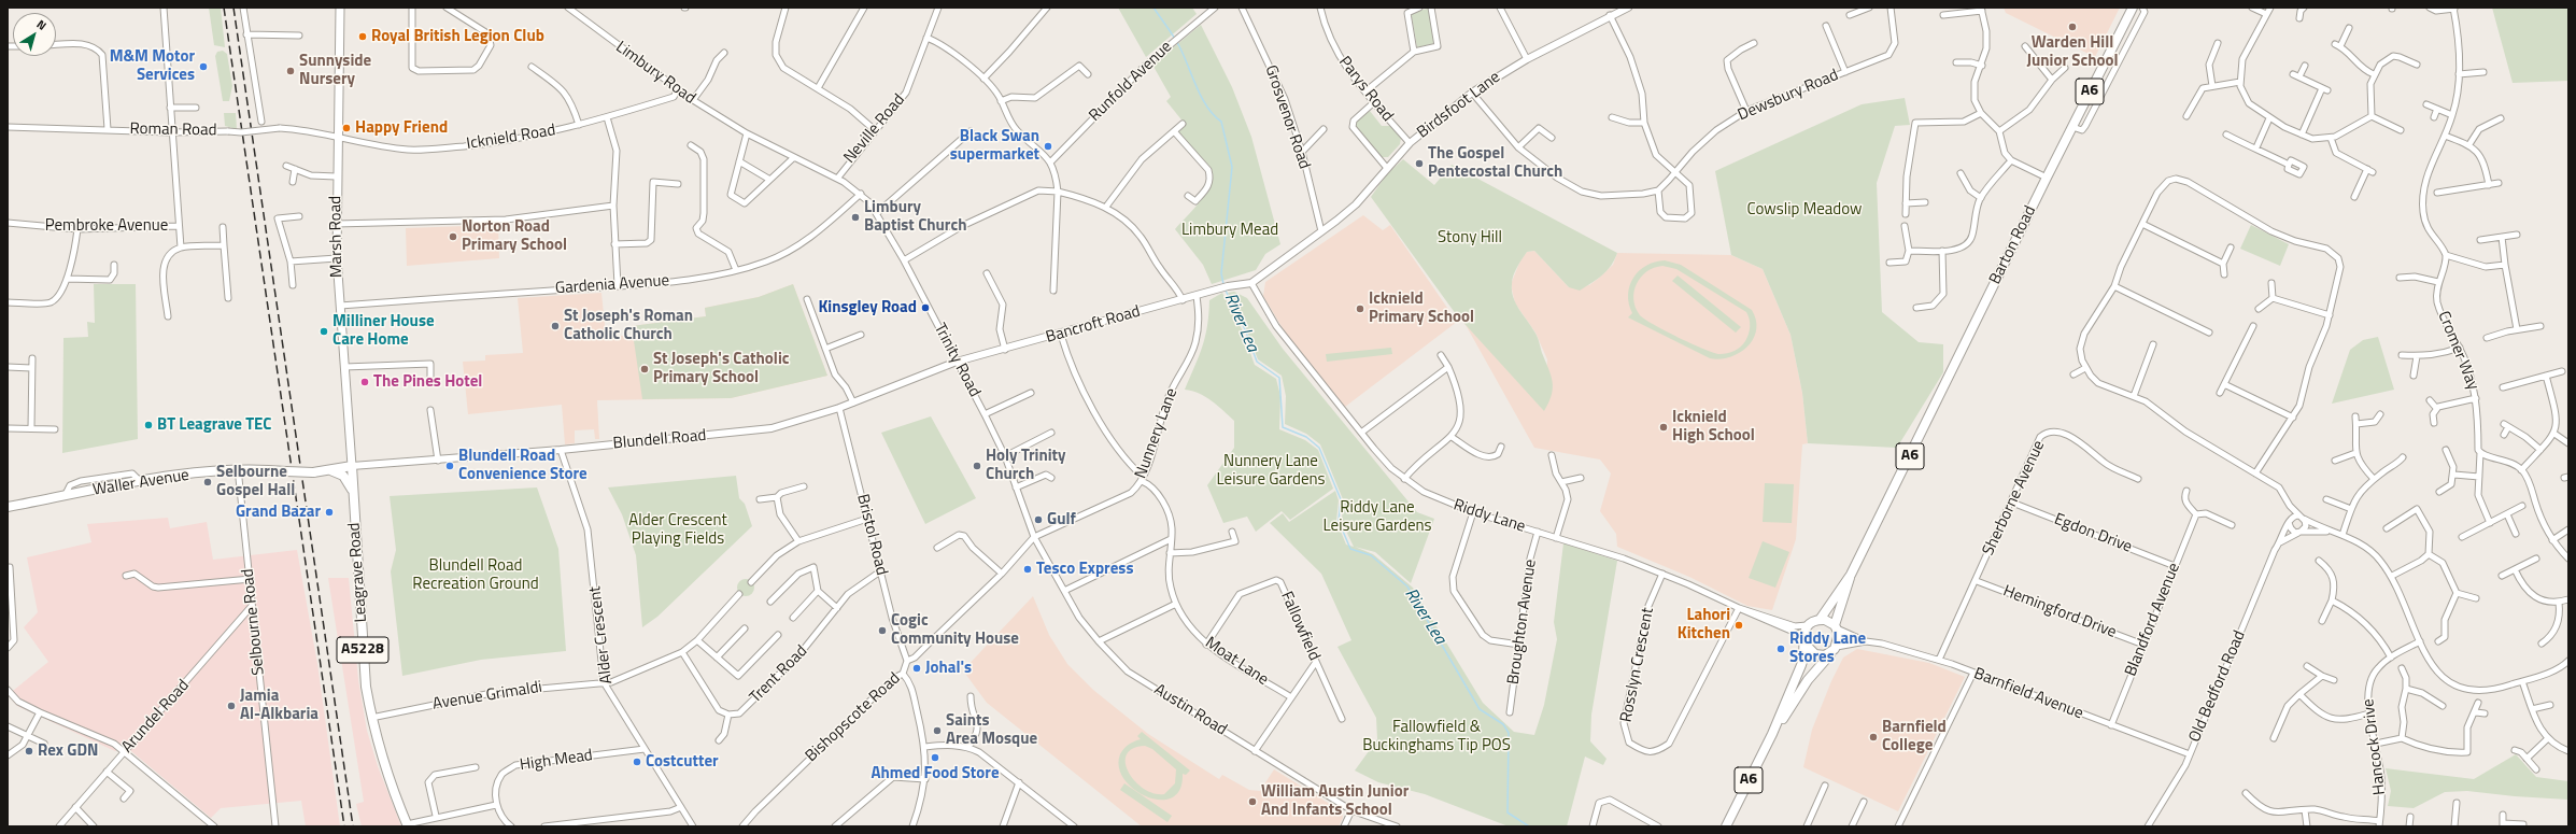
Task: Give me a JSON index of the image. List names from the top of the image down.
{
  "streets": {
    "main road": [
      "A6",
      "Marsh Road",
      "Barton Road",
      "Waller Avenue",
      "Leagrave Road",
      "A5228"
    ],
    "street": [
      "Limbury Road",
      "Runfold Avenue",
      "Parys Road",
      "Dewsbury Road",
      "Birdsfoot Lane",
      "Grosvenor Road",
      "Neville Road",
      "Roman Road",
      "Icknield Road",
      "Pembroke Avenue",
      "Gardenia Avenue",
      "Bancroft Road",
      "Cromer Way",
      "Trinity Road",
      "Nunnery Lane",
      "Blundell Road",
      "Sherborne Avenue",
      "Riddy Lane",
      "Egdon Drive",
      "Bristol Road",
      "Hemingford Drive",
      "Blandford Avenue",
      "Selbourne Road",
      "Broughton Avenue",
      "Fallowfield",
      "Alder Crescent",
      "Moat Lane",
      "Rosslyn Crescent",
      "Trent Road",
      "Old Bedford Road",
      "Barnfield Avenue",
      "Avenue Grimaldi",
      "Austin Road",
      "Arundel Road",
      "Bishopscote Road",
      "Hancock Drive",
      "High Mead"
    ]
  },
  "crossings": [
    ["Limbury Road", "Neville Road"],
    ["Limbury Road", "Icknield Road"],
    ["Limbury Road", "Gardenia Avenue"],
    ["Limbury Road", "Trinity Road"],
    ["Parys Road", "Birdsfoot Lane"],
    ["A6", "Barton Road"],
    ["A6", "Riddy Lane"],
    ["A6", "Barnfield Avenue"],
    ["Birdsfoot Lane", "Grosvenor Road"],
    ["Birdsfoot Lane", "Bancroft Road"],
    ["Birdsfoot Lane", "Riddy Lane"],
    ["Roman Road", "Icknield Road"],
    ["Roman Road", "Marsh Road"],
    ["Icknield Road", "Marsh Road"],
    ["Marsh Road", "Gardenia Avenue"],
    ["Marsh Road", "Blundell Road"],
    ["Marsh Road", "Waller Avenue"],
    ["Marsh Road", "Leagrave Road"],
    ["Gardenia Avenue", "Trinity Road"],
    ["Bancroft Road", "Trinity Road"],
    ["Bancroft Road", "Nunnery Lane"],
    ["Bancroft Road", "Blundell Road"],
    ["Bancroft Road", "Moat Lane"],
    ["Trinity Road", "Nunnery Lane"],
    ["Trinity Road", "Blundell Road"],
    ["Trinity Road", "Austin Road"],
    ["Trinity Road", "Bishopscote Road"],
    ["Nunnery Lane", "Moat Lane"],
    ["Nunnery Lane", "Austin Road"],
    ["Nunnery Lane", "Bishopscote Road"],
    ["Blundell Road", "Waller Avenue"],
    ["Blundell Road", "Bristol Road"],
    ["Blundell Road", "Leagrave Road"],
    ["Blundell Road", "Alder Crescent"],
    ["Waller Avenue", "Leagrave Road"],
    ["Waller Avenue", "Selbourne Road"],
    ["Sherborne Avenue", "Egdon Drive"],
    ["Sherborne Avenue", "Hemingford Drive"],
    ["Sherborne Avenue", "Barnfield Avenue"],
    ["Riddy Lane", "Broughton Avenue"],
    ["Riddy Lane", "Rosslyn Crescent"],
    ["Riddy Lane", "Barnfield Avenue"],
    ["Egdon Drive", "Blandford Avenue"],
    ["Bristol Road", "Trent Road"],
    ["Bristol Road", "Bishopscote Road"],
    ["Leagrave Road", "Avenue Grimaldi"],
    ["Hemingford Drive", "Blandford Avenue"],
    ["Blandford Avenue", "Barnfield Avenue"],
    ["Selbourne Road", "Arundel Road"],
    ["Fallowfield", "Moat Lane"],
    ["Alder Crescent", "Avenue Grimaldi"],
    ["Alder Crescent", "High Mead"],
    ["Old Bedford Road", "Barnfield Avenue"],
    ["Austin Road", "Bishopscote Road"]
  ],
  "water": ["River Lea"],
  "parks": [
    "Cowslip Meadow",
    "Limbury Mead",
    "Stony Hill",
    "Nunnery Lane Leisure Gardens",
    "Riddy Lane Leisure Gardens",
    "Alder Crescent Playing Fields",
    "Blundell Road Recreation Ground",
    "Fallowfield & Buckinghams Tip POS"
  ],
  "places": [
    "Warden Hill Junior School",
    "Royal British Legion Club",
    "M&M Motor Services",
    "Sunnyside Nursery",
    "Happy Friend",
    "Black Swan supermarket",
    "The Gospel Pentecostal Church",
    "Limbury Baptist Church",
    "Norton Road Primary School",
    "Kinsgley Road",
    "Icknield Primary School",
    "St Joseph's Roman Catholic Church",
    "Milliner House Care Home",
    "St Joseph's Catholic Primary School",
    "The Pines Hotel",
    "BT Leagrave TEC",
    "Icknield High School",
    "Blundell Road Convenience Store",
    "Holy Trinity Church",
    "Selbourne Gospel Hall",
    "Grand Bazar",
    "Gulf",
    "Tesco Express",
    "Lahori Kitchen",
    "Cogic Community House",
    "Riddy Lane Stores",
    "Johal's",
    "Jamia Al-Alkbaria",
    "Saints Area Mosque",
    "Barnfield College",
    "Rex GDN",
    "Ahmed Food Store",
    "Costcutter",
    "William Austin Junior And Infants School"
  ],
  "north": "top right"
}
